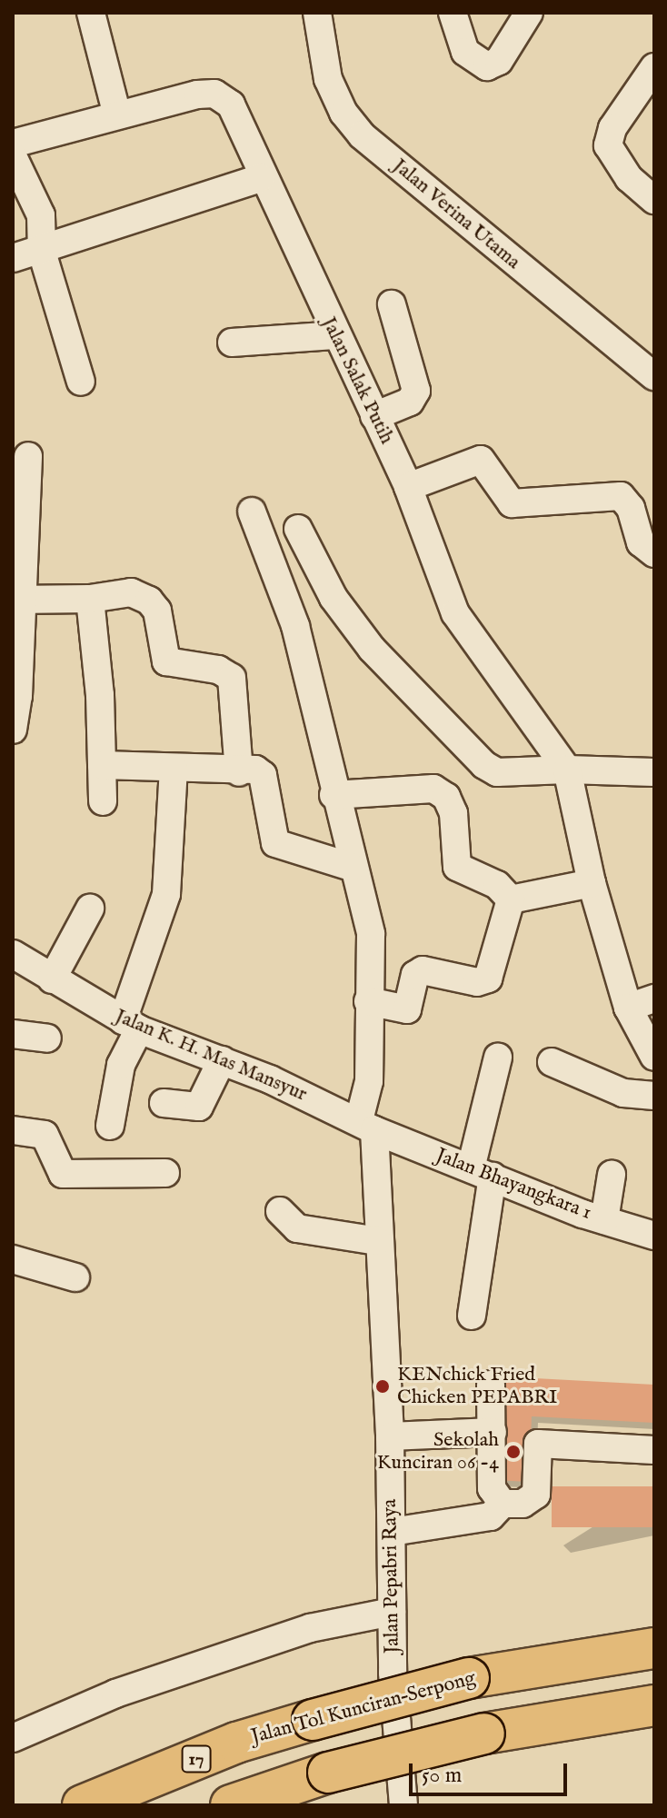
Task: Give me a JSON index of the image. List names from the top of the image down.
{
  "streets": {
    "highway": ["Jalan Tol Kunciran–Serpong", "17"],
    "street": [
      "Jalan Verina Utama",
      "Jalan Salak Putih",
      "Jalan K. H. Mas Mansyur",
      "Jalan Bhayangkara 1",
      "Jalan Pepabri Raya"
    ]
  },
  "crossings": [
    ["Jalan K. H. Mas Mansyur", "Jalan Bhayangkara 1"],
    ["Jalan K. H. Mas Mansyur", "Jalan Pepabri Raya"],
    ["Jalan Bhayangkara 1", "Jalan Pepabri Raya"]
  ],
  "places": ["KENchick Fried Chicken PEPABRI", "Sekolah Kunciran 06 -4"],
  "scale_bar": "50 m"
}
